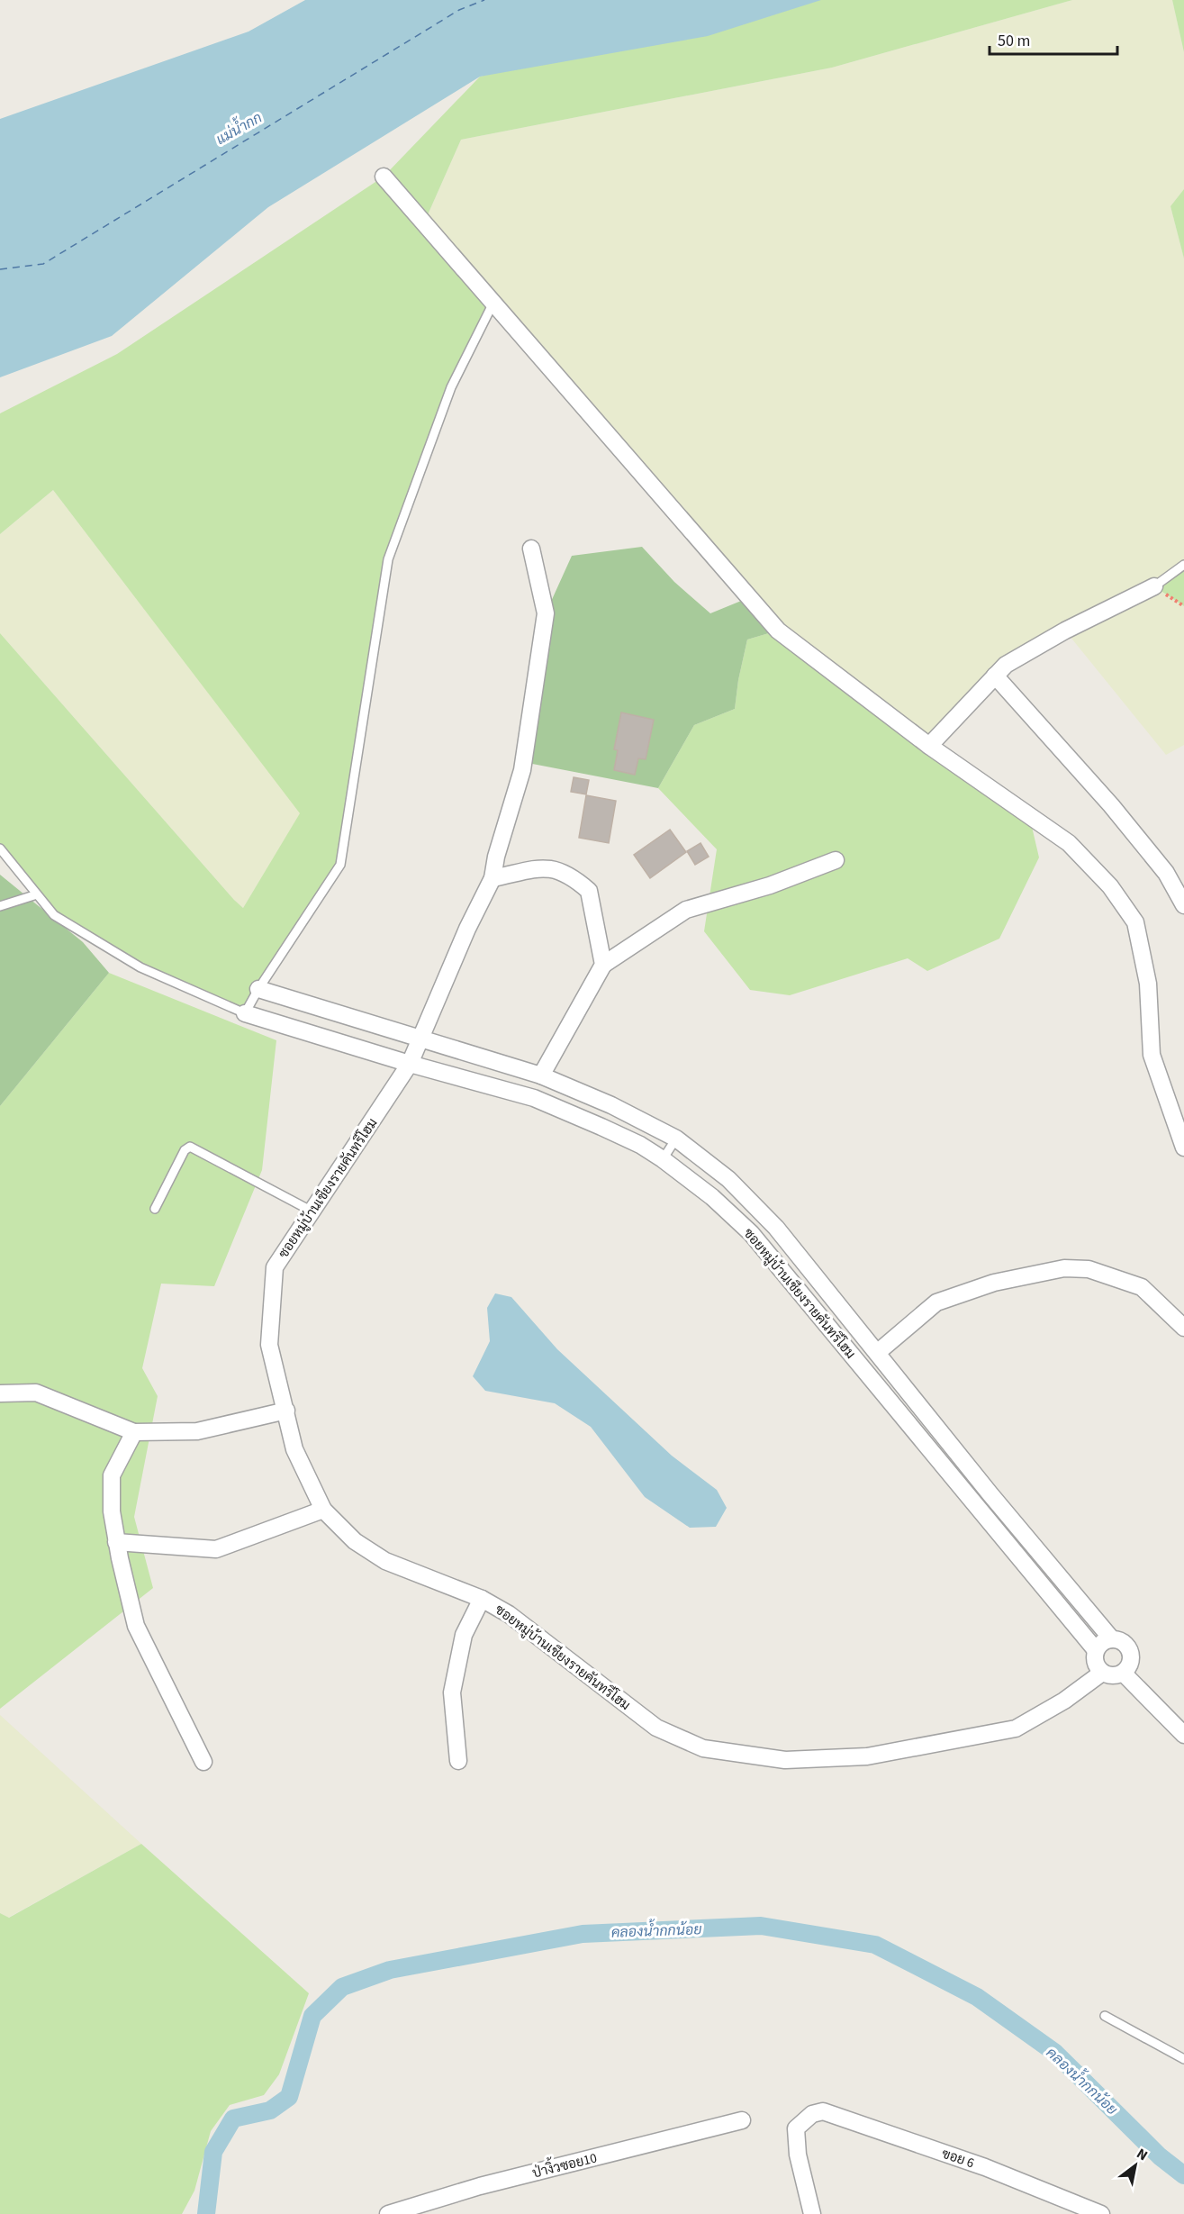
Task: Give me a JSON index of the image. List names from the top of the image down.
{
  "streets": {
    "street": ["ซอยหมู่บ้านเชียงรายคันทรีโฮม", "ฃอย 6", "ป่างิ้วซอย10"]
  },
  "water": ["แม่น้ำกก", "คลองน้ำกกน้อย"],
  "scale_bar": "50 m",
  "north": "top right"
}
